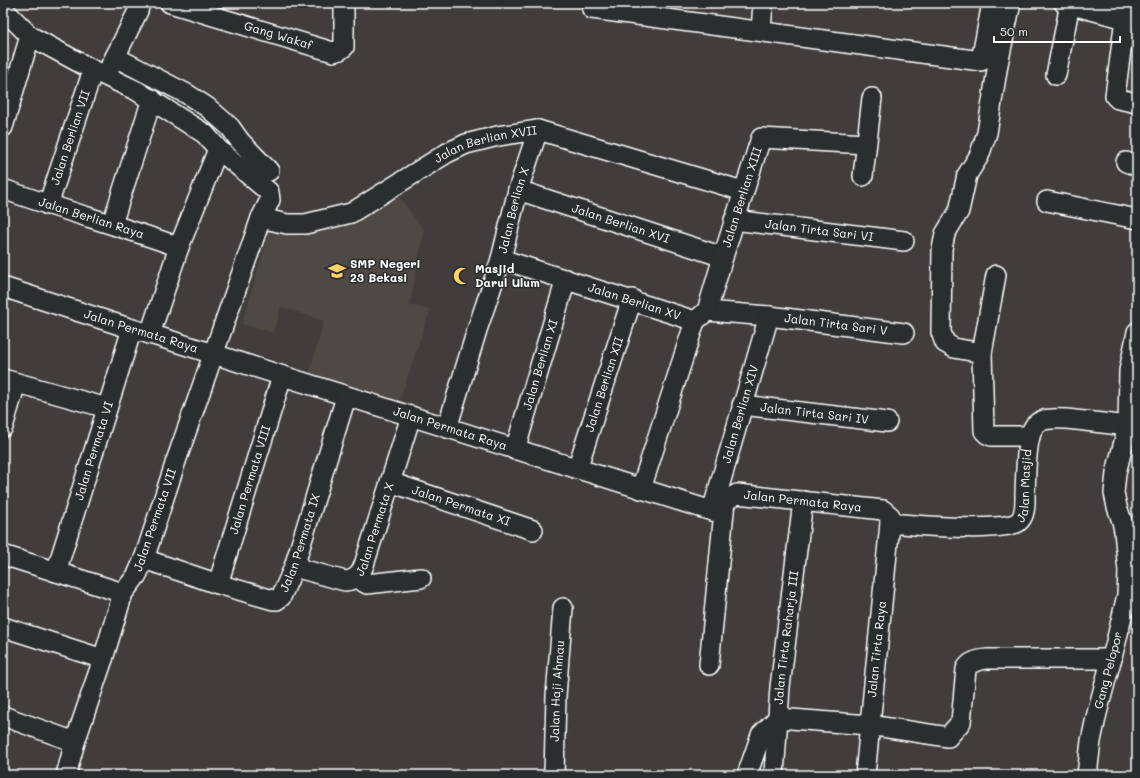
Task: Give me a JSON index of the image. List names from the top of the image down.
{
  "streets": {
    "street": [
      "Gang Wakaf",
      "Jalan Berlian VII",
      "Jalan Berlian XVII",
      "Jalan Berlian XIII",
      "Jalan Berlian X",
      "Jalan Berlian Raya",
      "Jalan Berlian XVI",
      "Jalan Tirta Sari VI",
      "Jalan Berlian XV",
      "Jalan Tirta Sari V",
      "Jalan Permata Raya",
      "Jalan Berlian XI",
      "Jalan Berlian XII",
      "Jalan Tirta Sari IV",
      "Jalan Berlian XIV",
      "Jalan Permata VI",
      "Jalan Permata VIII",
      "Jalan Masjid",
      "Jalan Permata XI",
      "Jalan Permata VII",
      "Jalan Permata X",
      "Jalan Permata IX",
      "Jalan Tirta Raharja III",
      "Jalan Tirta Raya",
      "Gang Pelopor",
      "Jalan Haji Ahmau"
    ]
  },
  "crossings": [
    ["Jalan Berlian VII", "Jalan Berlian Raya"],
    ["Jalan Berlian VII", "Jalan Permata VII"],
    ["Jalan Berlian XVII", "Jalan Berlian XIII"],
    ["Jalan Berlian XVII", "Jalan Berlian X"],
    ["Jalan Berlian XVII", "Jalan Permata VII"],
    ["Jalan Berlian XIII", "Jalan Berlian XVI"],
    ["Jalan Berlian XIII", "Jalan Tirta Sari VI"],
    ["Jalan Berlian XIII", "Jalan Berlian XV"],
    ["Jalan Berlian XIII", "Jalan Permata Raya"],
    ["Jalan Berlian X", "Jalan Berlian XVI"],
    ["Jalan Berlian X", "Jalan Berlian XV"],
    ["Jalan Berlian X", "Jalan Permata Raya"],
    ["Jalan Berlian XV", "Jalan Tirta Sari V"],
    ["Jalan Berlian XV", "Jalan Berlian XI"],
    ["Jalan Berlian XV", "Jalan Berlian XII"],
    ["Jalan Berlian XV", "Jalan Berlian XIV"],
    ["Jalan Tirta Sari V", "Jalan Berlian XIV"],
    ["Jalan Permata Raya", "Jalan Berlian XI"],
    ["Jalan Permata Raya", "Jalan Berlian XII"],
    ["Jalan Permata Raya", "Jalan Berlian XIV"],
    ["Jalan Permata Raya", "Jalan Permata VI"],
    ["Jalan Permata Raya", "Jalan Permata VIII"],
    ["Jalan Permata Raya", "Jalan Masjid"],
    ["Jalan Permata Raya", "Jalan Permata VII"],
    ["Jalan Permata Raya", "Jalan Permata X"],
    ["Jalan Permata Raya", "Jalan Permata IX"],
    ["Jalan Permata Raya", "Jalan Tirta Raharja III"],
    ["Jalan Permata Raya", "Jalan Tirta Raya"],
    ["Jalan Tirta Sari IV", "Jalan Berlian XIV"],
    ["Jalan Permata VIII", "Jalan Permata IX"],
    ["Jalan Masjid", "Jalan Tirta Raya"],
    ["Jalan Masjid", "Gang Pelopor"],
    ["Jalan Permata XI", "Jalan Permata X"],
    ["Jalan Permata VII", "Jalan Permata IX"],
    ["Jalan Permata X", "Jalan Permata IX"]
  ],
  "places": {
    "school or university": ["SMP Negeri 23 Bekasi"],
    "mosque": ["Masjid Darul Ulum"]
  },
  "scale_bar": "50 m"
}
